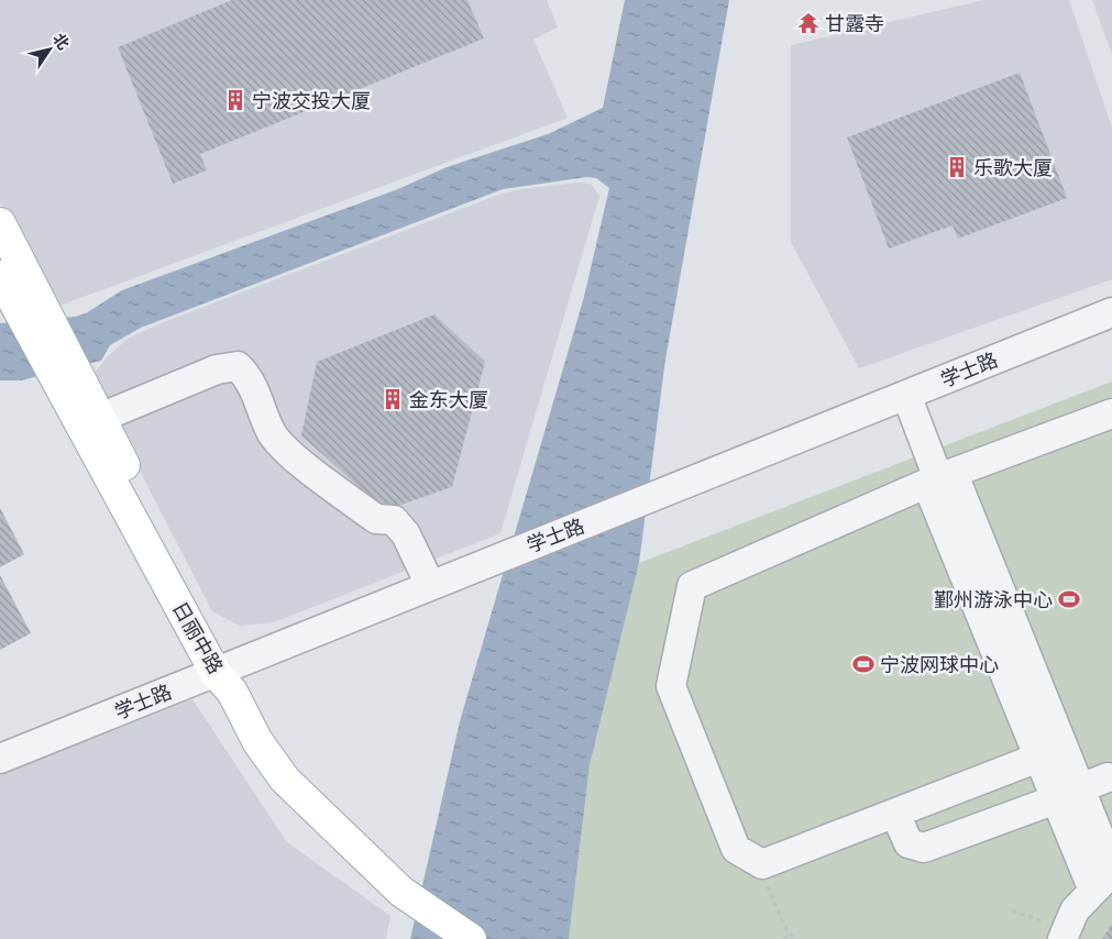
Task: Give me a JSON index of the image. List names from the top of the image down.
{
  "streets": {
    "main road": ["日丽中路"],
    "street": ["学士路"]
  },
  "crossings": [
    ["学士路", "日丽中路"]
  ],
  "places": {
    "temple": ["甘露寺"],
    "building": ["宁波交投大厦", "乐歌大厦", "金东大厦"],
    "sports": ["鄞州游泳中心", "宁波网球中心"]
  },
  "north": "top right"
}
